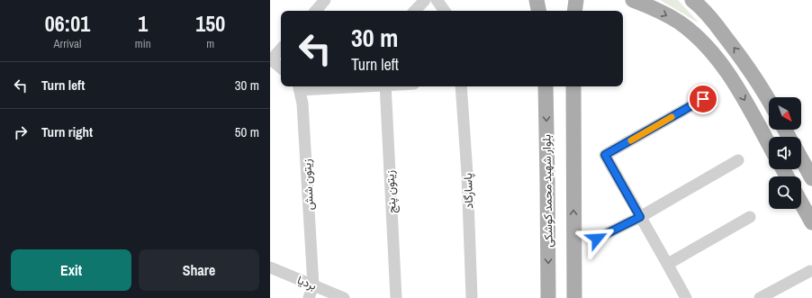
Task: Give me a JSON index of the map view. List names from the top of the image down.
{
  "streets": {
    "main road": ["بلوار شهید محمد کوشکی"],
    "street": [
      "زیتون شش",
      "پاسارگاد",
      "زیتون پنج",
      "بردیا"
    ]
  },
  "crossings": [
    ["زیتون شش", "بردیا"]
  ],
  "north": "bottom right",
  "page": {
    "eta": [
      "06:01",
      "Arrival",
      "1",
      "min",
      "150",
      "m"
    ],
    "turn": ["30 m", "Turn left"],
    "list": [
      {
        "name": "Turn left",
        "value": "30 m"
      },
      {
        "name": "Turn right",
        "value": "50 m"
      }
    ],
    "buttons": ["Exit", "Share"]
  }
}
